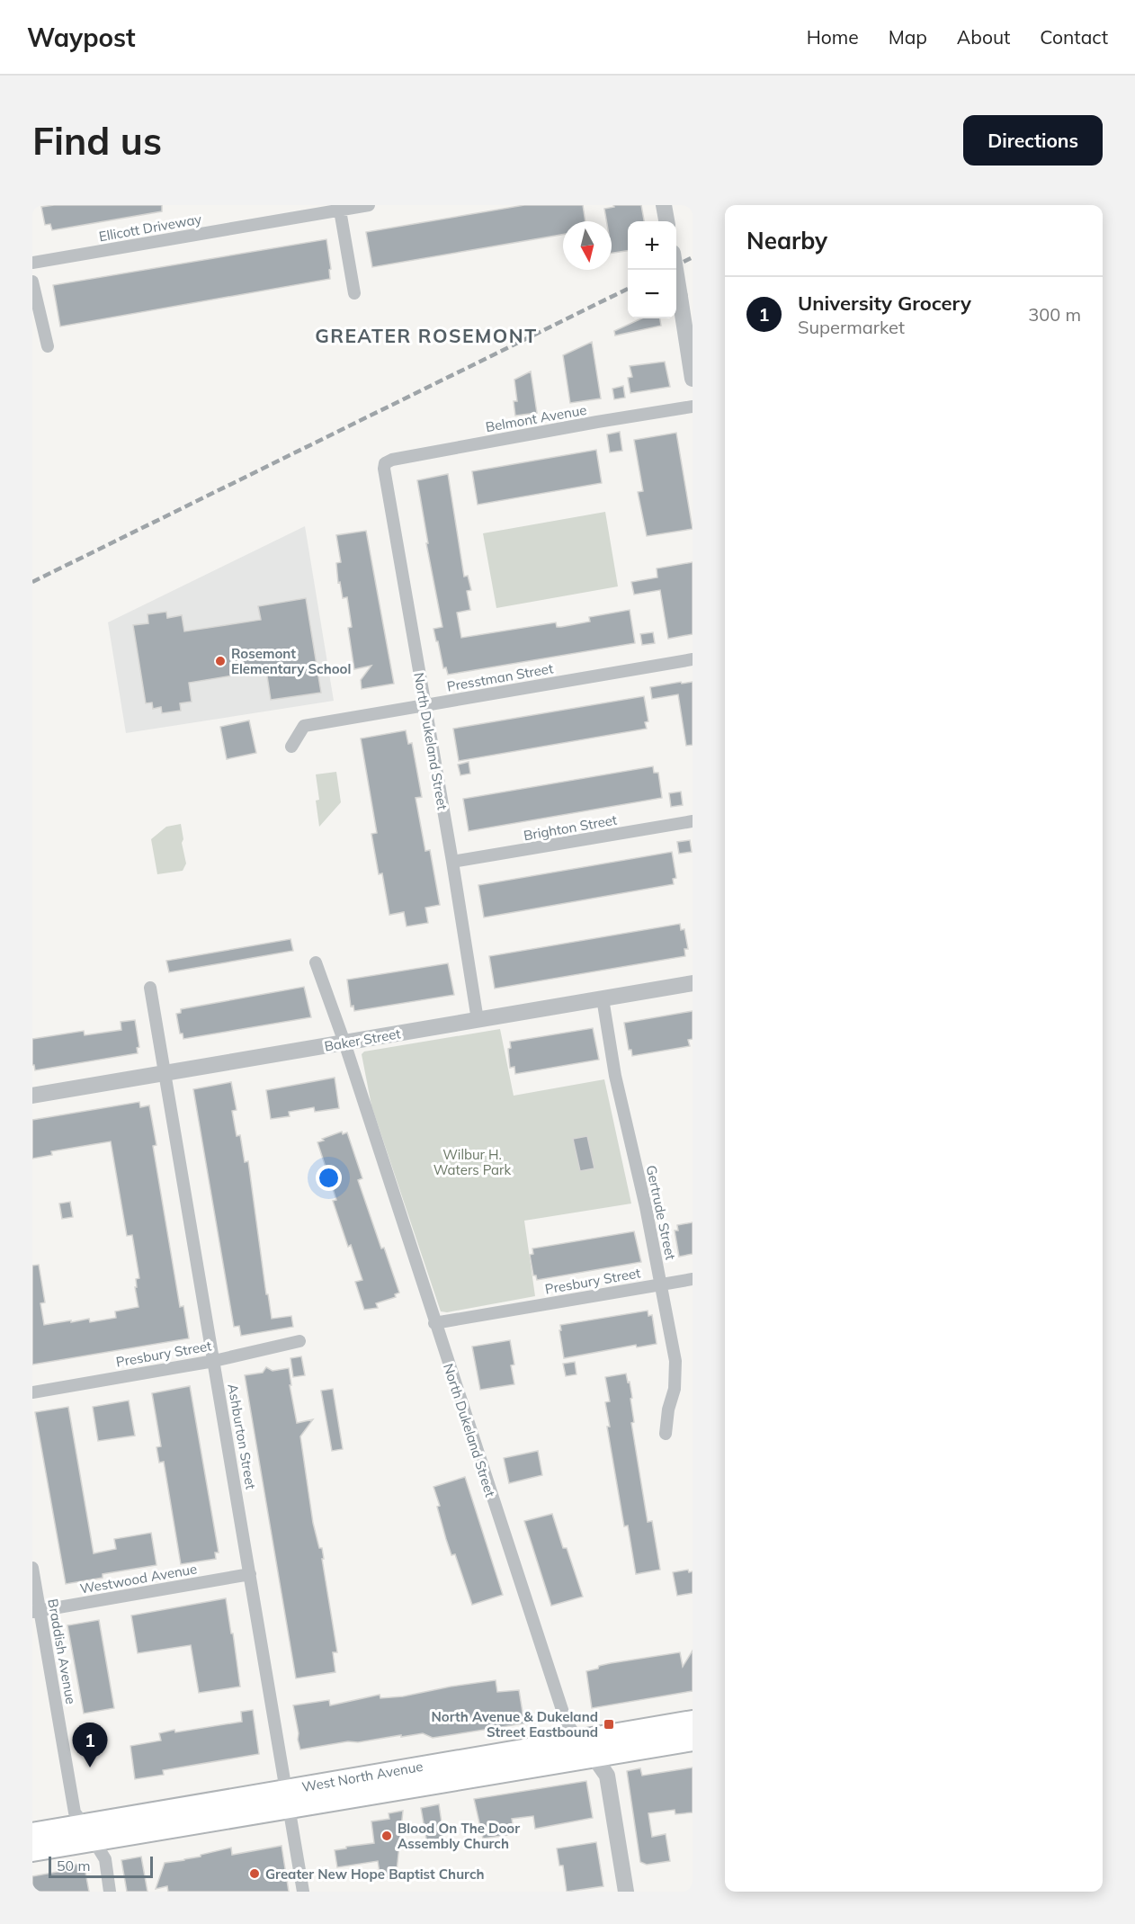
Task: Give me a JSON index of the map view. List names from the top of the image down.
{
  "streets": {
    "main road": ["West North Avenue"],
    "street": [
      "Ellicott Driveway",
      "Belmont Avenue",
      "Presstman Street",
      "North Dukeland Street",
      "Brighton Street",
      "Baker Street",
      "Gertrude Street",
      "Presbury Street",
      "Ashburton Street",
      "Westwood Avenue",
      "Braddish Avenue"
    ]
  },
  "crossings": [
    ["Belmont Avenue", "North Dukeland Street"],
    ["Presstman Street", "North Dukeland Street"],
    ["North Dukeland Street", "Brighton Street"],
    ["North Dukeland Street", "Baker Street"],
    ["North Dukeland Street", "Presbury Street"],
    ["North Dukeland Street", "West North Avenue"],
    ["Baker Street", "Gertrude Street"],
    ["Baker Street", "Ashburton Street"],
    ["Gertrude Street", "Presbury Street"],
    ["Presbury Street", "Ashburton Street"],
    ["Ashburton Street", "Westwood Avenue"],
    ["Ashburton Street", "West North Avenue"],
    ["Westwood Avenue", "Braddish Avenue"],
    ["Braddish Avenue", "West North Avenue"]
  ],
  "districts": ["GREATER ROSEMONT"],
  "parks": ["Wilbur H. Waters Park"],
  "places": {
    "other": ["Rosemont Elementary School", "Blood On The Door Assembly Church", "Greater New Hope Baptist Church"],
    "transit": ["North Avenue & Dukeland Street Eastbound"]
  },
  "scale_bar": "50 m",
  "north": "bottom",
  "page": {
    "header": "Waypost",
    "nav": [
      "Home",
      "Map",
      "About",
      "Contact"
    ],
    "buttons": "Directions",
    "title": "Find us",
    "heading": "Nearby",
    "map_buttons": ["+", "−"],
    "list": [
      {
        "mark": "1",
        "name": "University Grocery",
        "note": "Supermarket",
        "value": "300 m"
      }
    ],
    "pins": "1",
    "scale": "50 m"
  }
}
